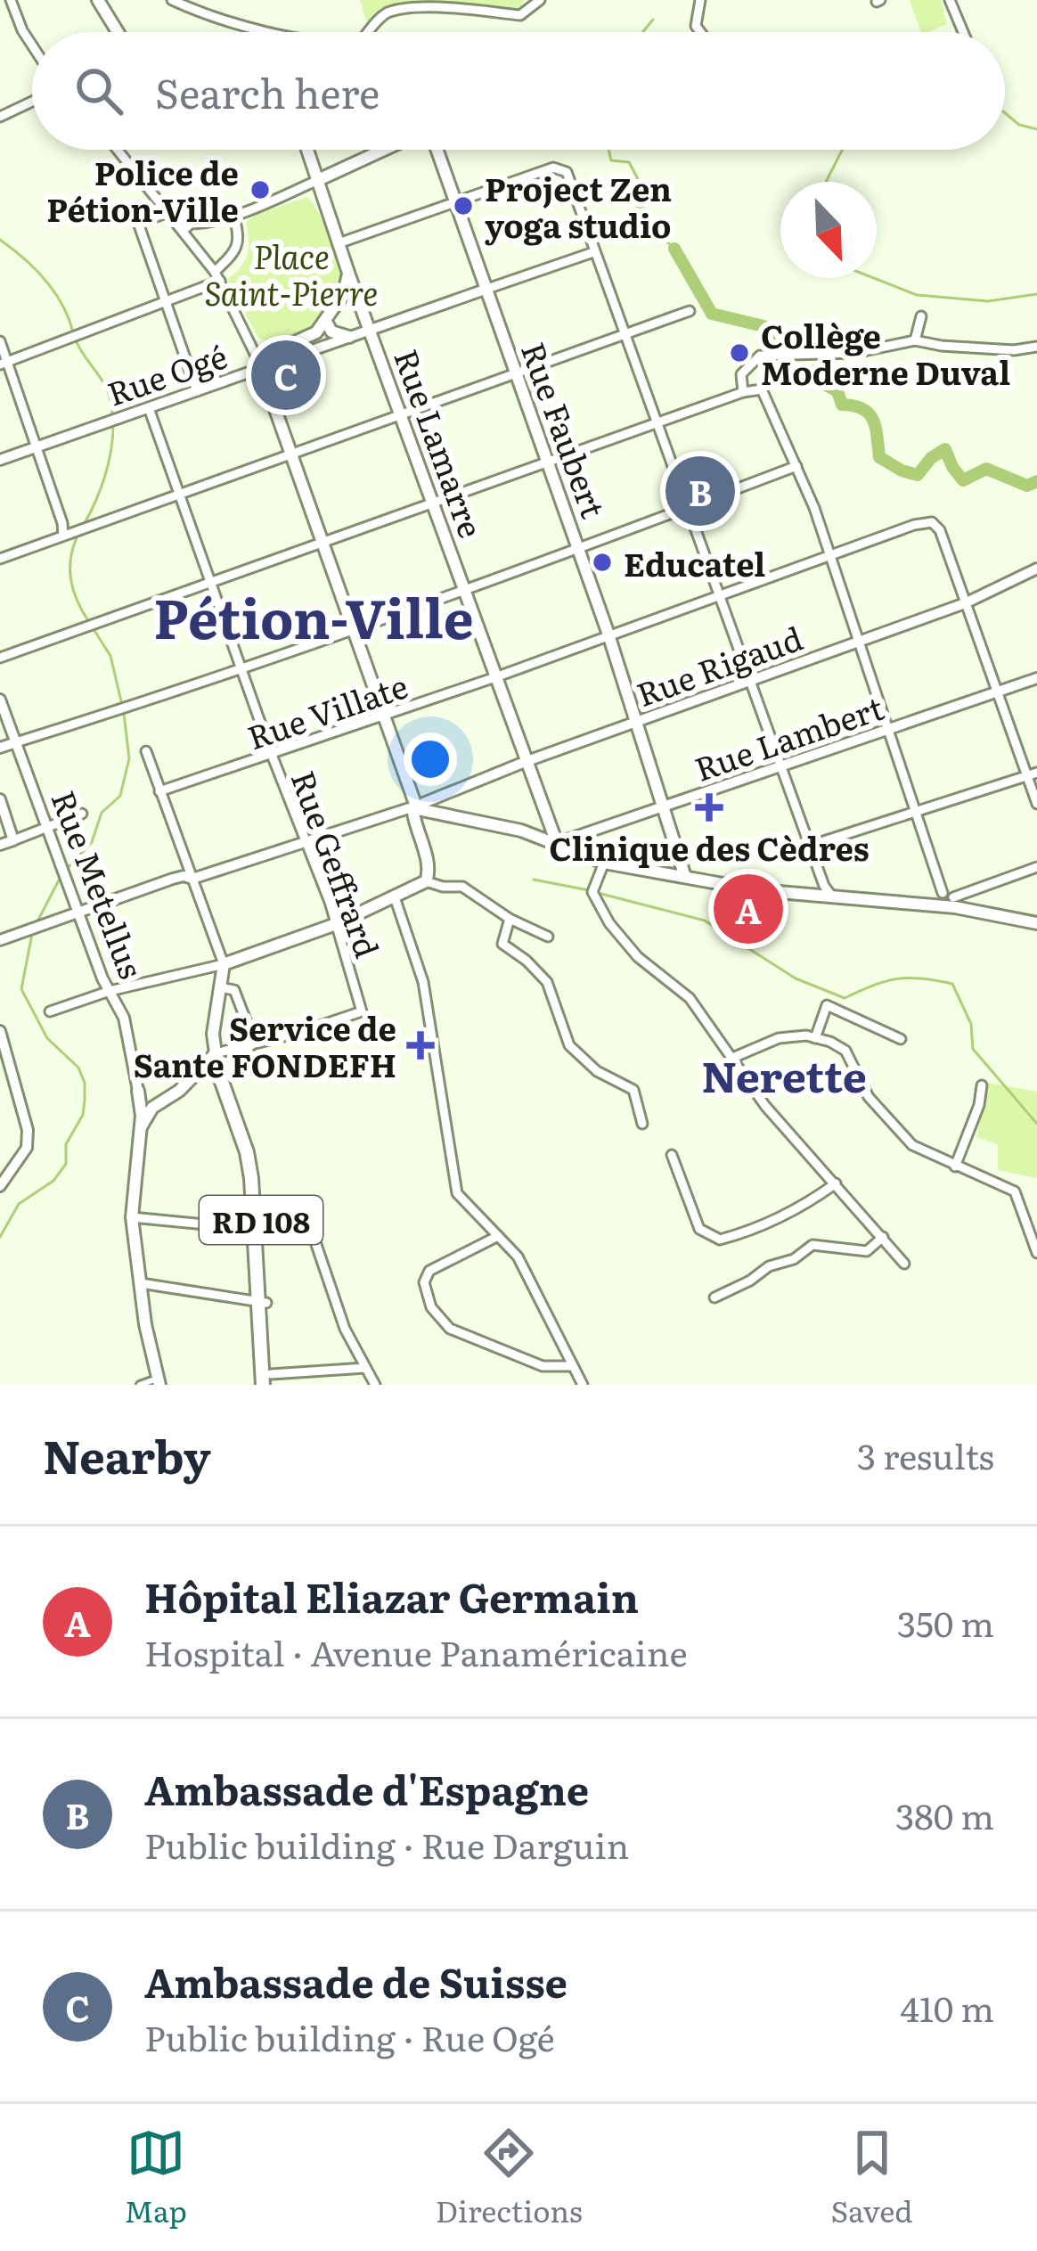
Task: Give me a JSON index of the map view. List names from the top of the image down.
{
  "streets": {
    "main road": ["Rue Faubert", "Rue Lamarre", "RD 108"],
    "street": [
      "Rue Ogé",
      "Rue Rigaud",
      "Rue Villate",
      "Rue Lambert",
      "Rue Geffrard",
      "Rue Metellus"
    ]
  },
  "crossings": [
    ["Rue Ogé", "Rue Faubert"],
    ["Rue Ogé", "Rue Lamarre"],
    ["Rue Ogé", "Rue Geffrard"],
    ["Rue Faubert", "Rue Rigaud"],
    ["Rue Faubert", "Rue Villate"],
    ["Rue Faubert", "Rue Lambert"],
    ["Rue Lamarre", "Rue Rigaud"],
    ["Rue Lamarre", "Rue Villate"],
    ["Rue Lamarre", "Rue Lambert"],
    ["Rue Rigaud", "Rue Villate"],
    ["Rue Rigaud", "Rue Geffrard"],
    ["Rue Rigaud", "Rue Metellus"],
    ["Rue Villate", "Rue Geffrard"],
    ["Rue Geffrard", "RD 108"]
  ],
  "districts": ["Pétion-Ville", "Nerette"],
  "parks": ["Place Saint-Pierre"],
  "places": {
    "other": [
      "Police de Pétion-Ville",
      "Project Zen yoga studio",
      "Collège Moderne Duval",
      "Educatel"
    ],
    "health": ["Clinique des Cèdres", "Service de Sante FONDEFH"]
  },
  "north": "bottom right",
  "page": {
    "search": "Search here",
    "pins": ["C", "B", "A"],
    "heading": ["Nearby", "3 results"],
    "list": [
      {
        "mark": "A",
        "name": "Hôpital Eliazar Germain",
        "note": "Hospital · Avenue Panaméricaine",
        "value": "350 m"
      },
      {
        "mark": "B",
        "name": "Ambassade d'Espagne",
        "note": "Public building · Rue Darguin",
        "value": "380 m"
      },
      {
        "mark": "C",
        "name": "Ambassade de Suisse",
        "note": "Public building · Rue Ogé",
        "value": "410 m"
      }
    ],
    "nav": ["Map", "Directions", "Saved"]
  }
}
